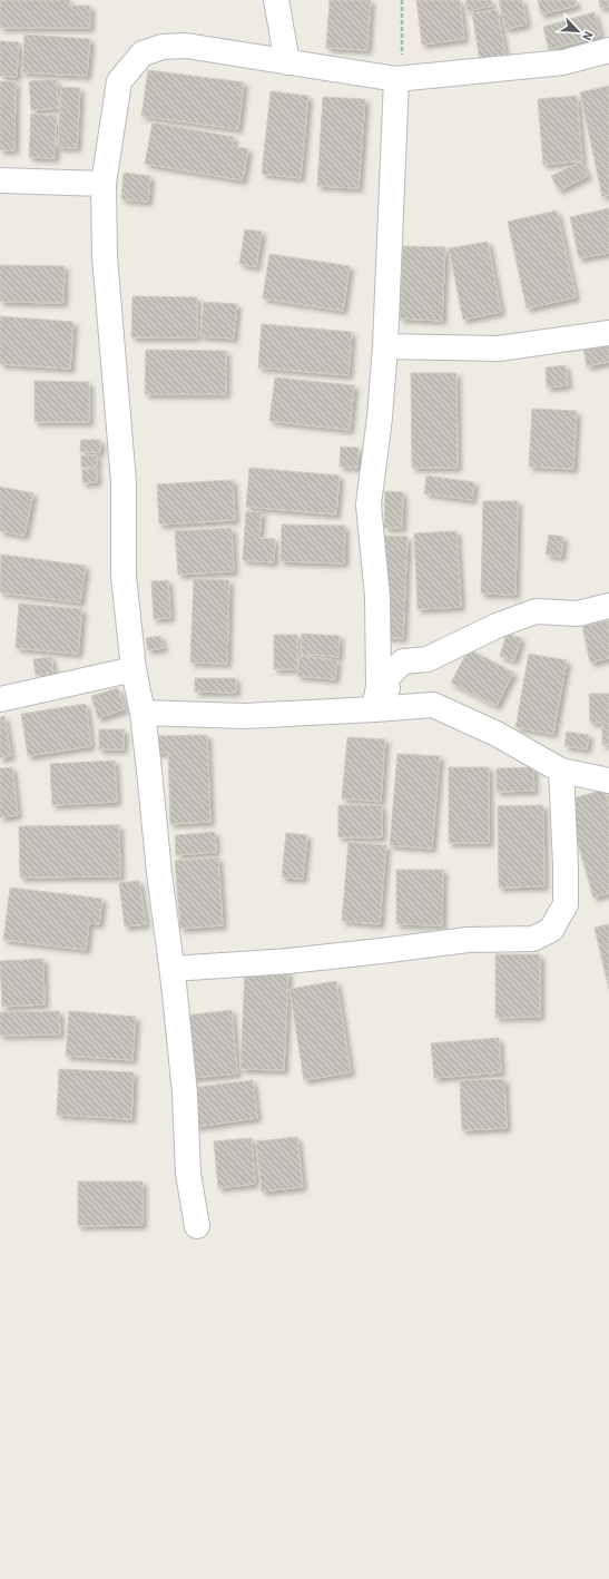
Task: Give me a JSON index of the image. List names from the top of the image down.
{
  "north": "bottom right"
}
